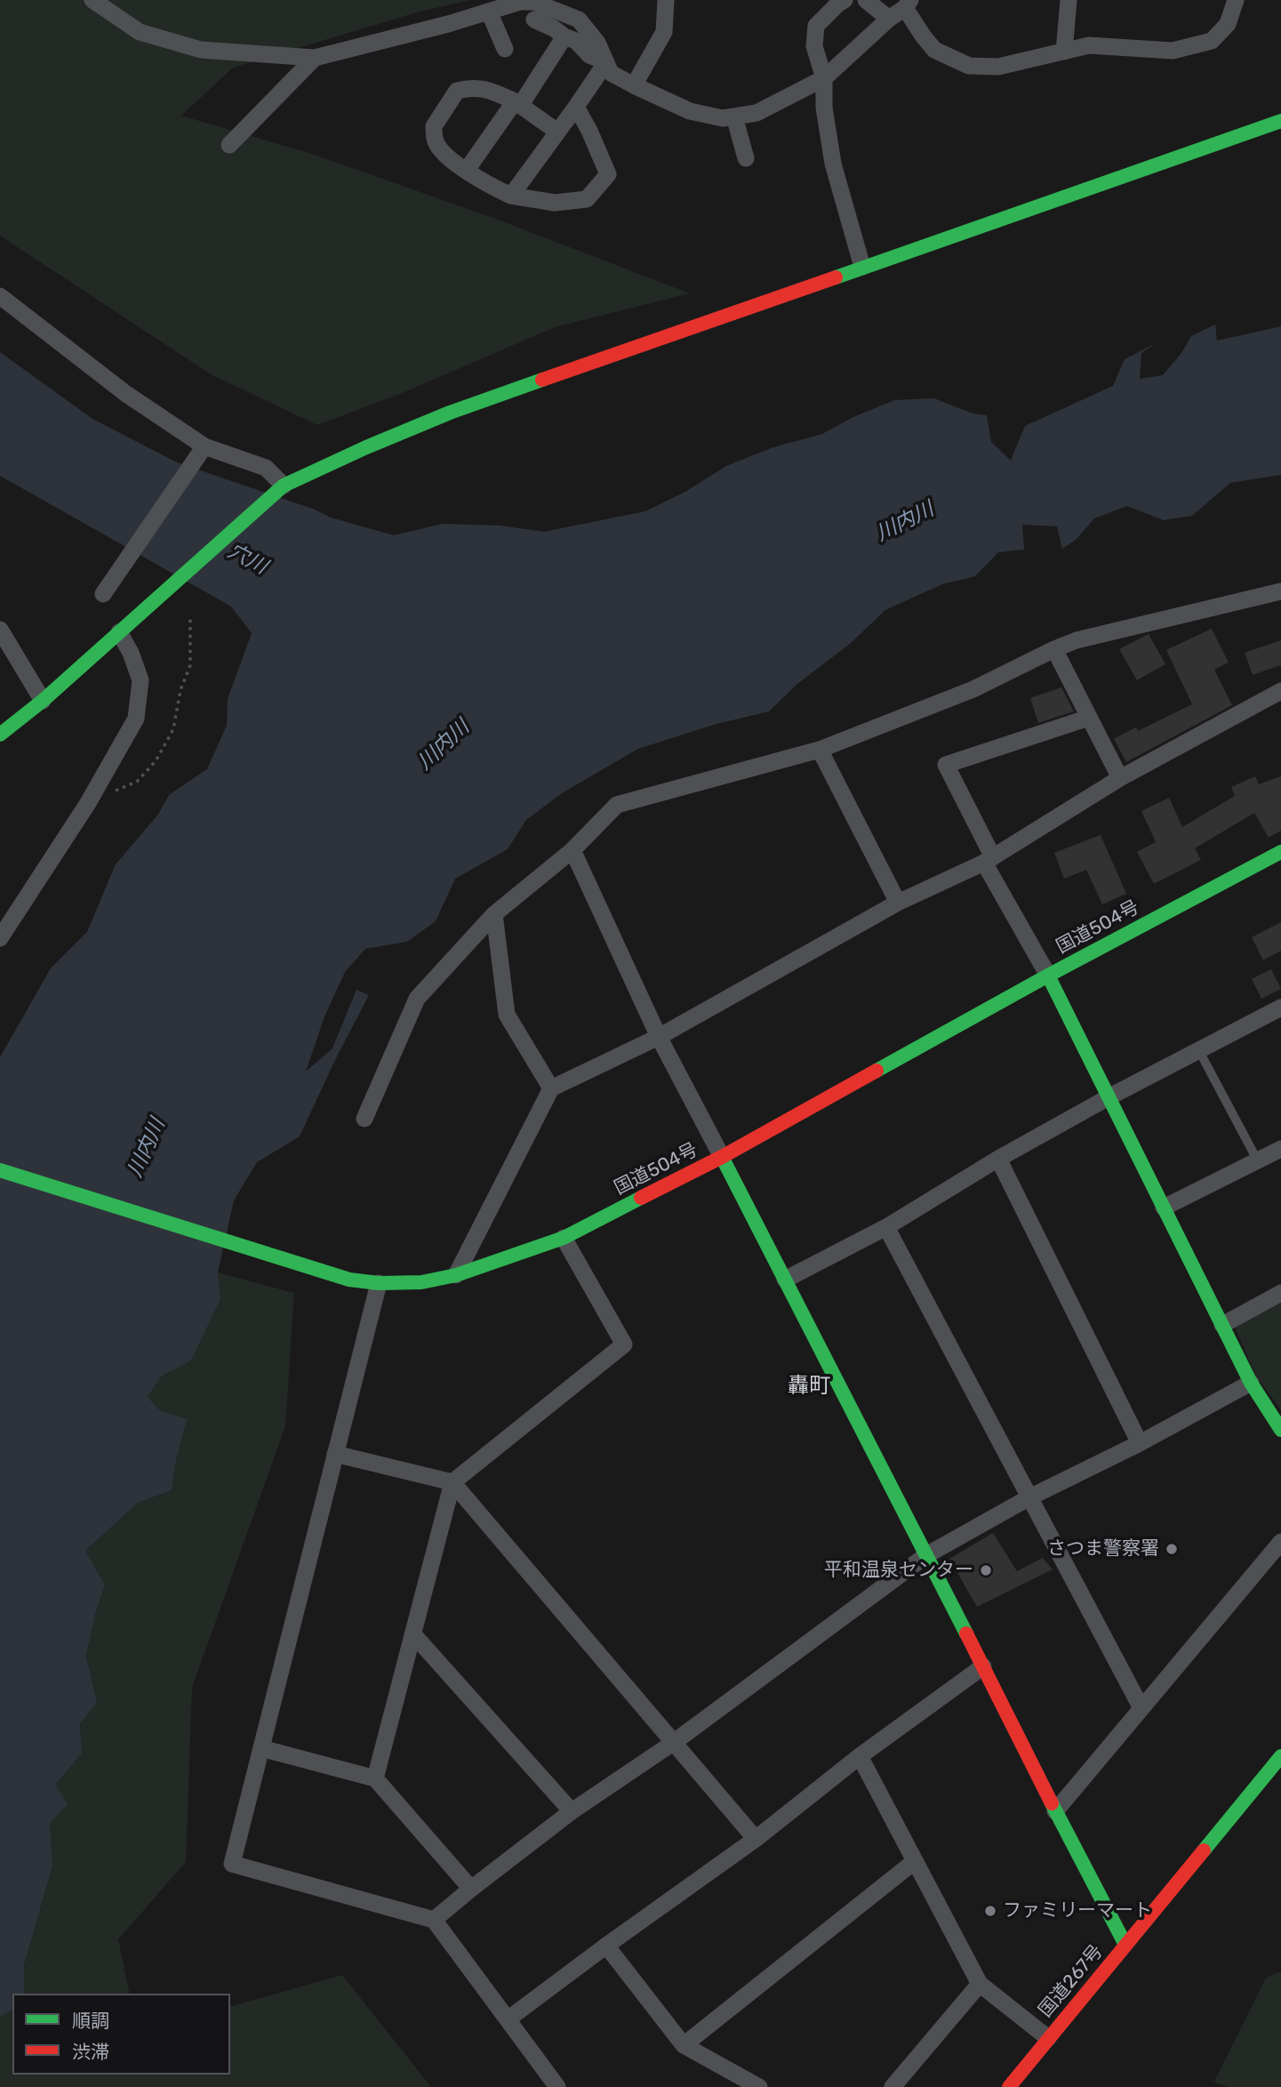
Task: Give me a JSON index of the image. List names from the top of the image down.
{
  "streets": {
    "main road": ["国道504号", "国道267号"]
  },
  "districts": ["轟町"],
  "water": ["川内川", "穴川"],
  "places": ["さつま警察署", "平和温泉センター", "ファミリーマート"],
  "legend": ["順調", "渋滞"]
}
